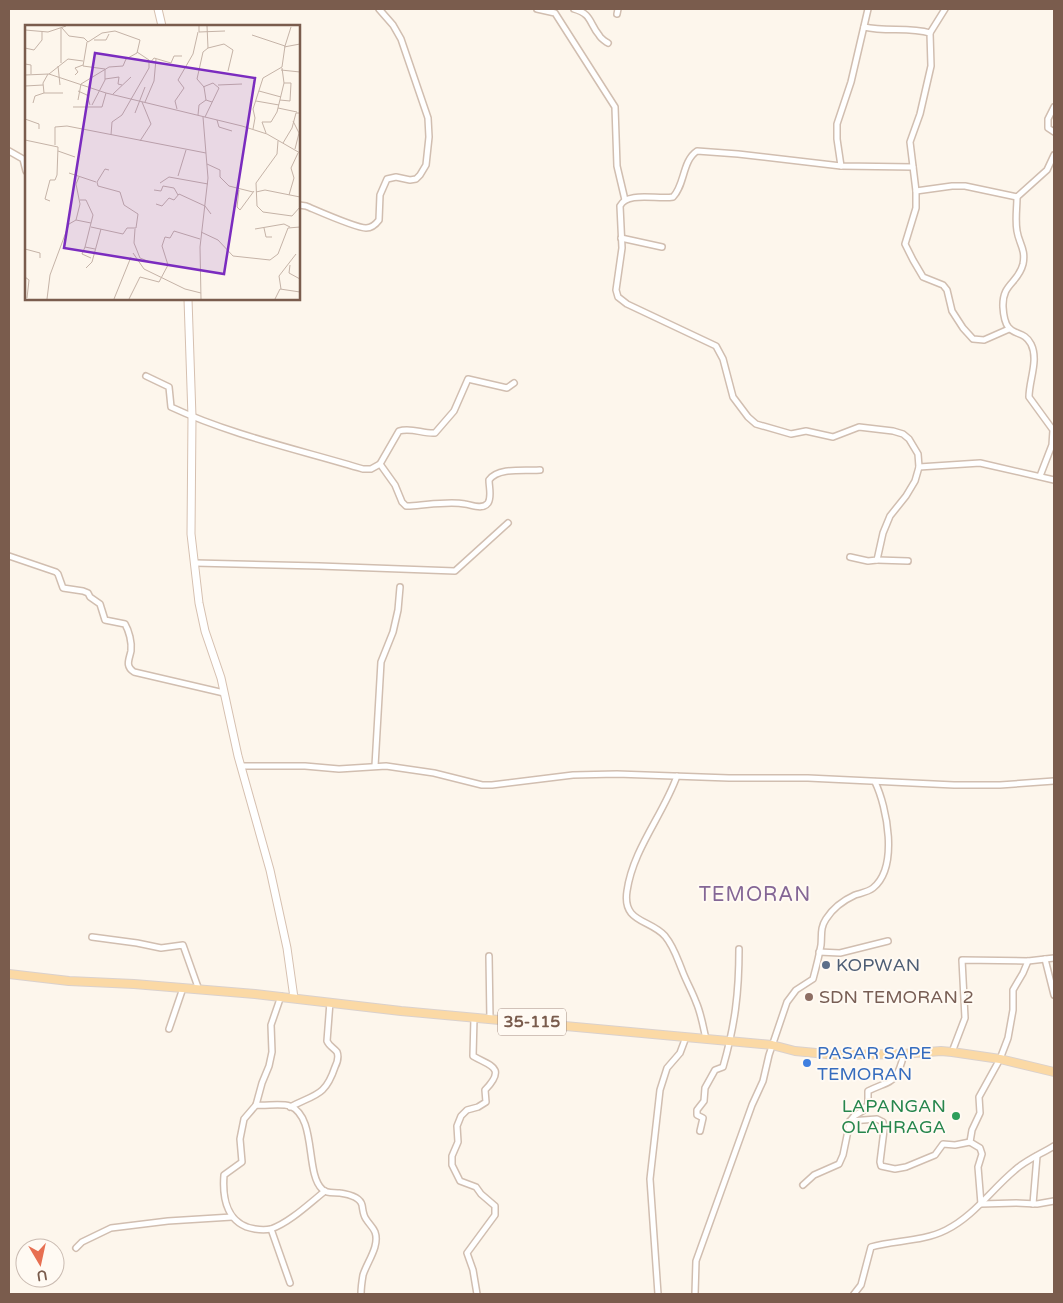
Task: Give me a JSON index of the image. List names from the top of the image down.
{
  "streets": {
    "main road": ["35-115"]
  },
  "districts": ["TEMORAN"],
  "places": [
    "KOPWAN",
    "SDN TEMORAN 2",
    "PASAR SAPE TEMORAN",
    "LAPANGAN OLAHRAGA"
  ],
  "north": "bottom"
}
